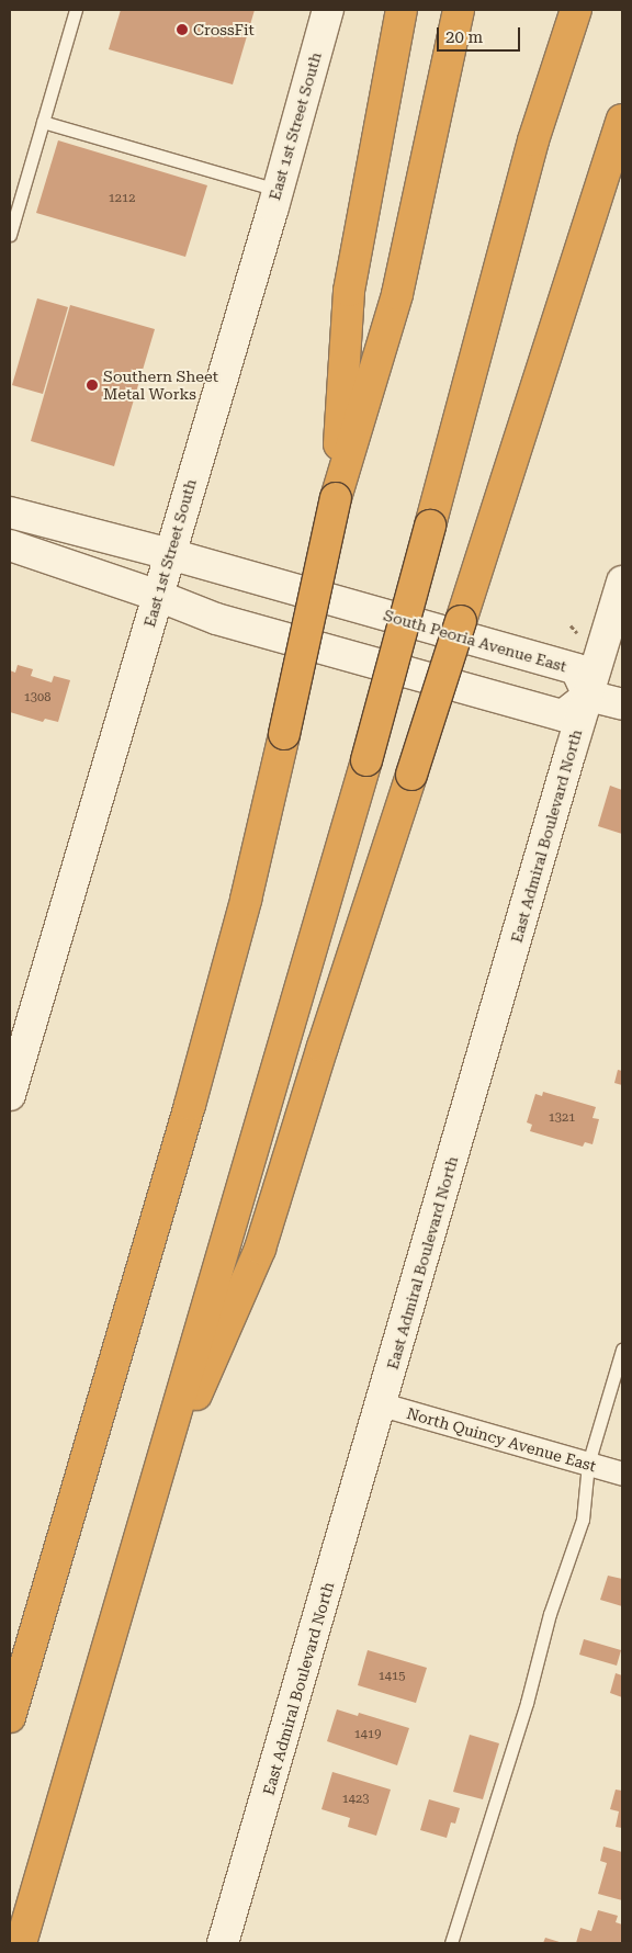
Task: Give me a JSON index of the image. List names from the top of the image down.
{
  "streets": {
    "main road": ["East 1st Street South", "South Peoria Avenue East", "East Admiral Boulevard North"],
    "street": ["North Quincy Avenue East"]
  },
  "crossings": [
    ["East 1st Street South", "South Peoria Avenue East"],
    ["South Peoria Avenue East", "East Admiral Boulevard North"],
    ["East Admiral Boulevard North", "North Quincy Avenue East"]
  ],
  "places": ["CrossFit", "Southern Sheet Metal Works"],
  "house_numbers": [
    "1212",
    "1308",
    "1321",
    "1415",
    "1419",
    "1423"
  ],
  "scale_bar": "20 m"
}
